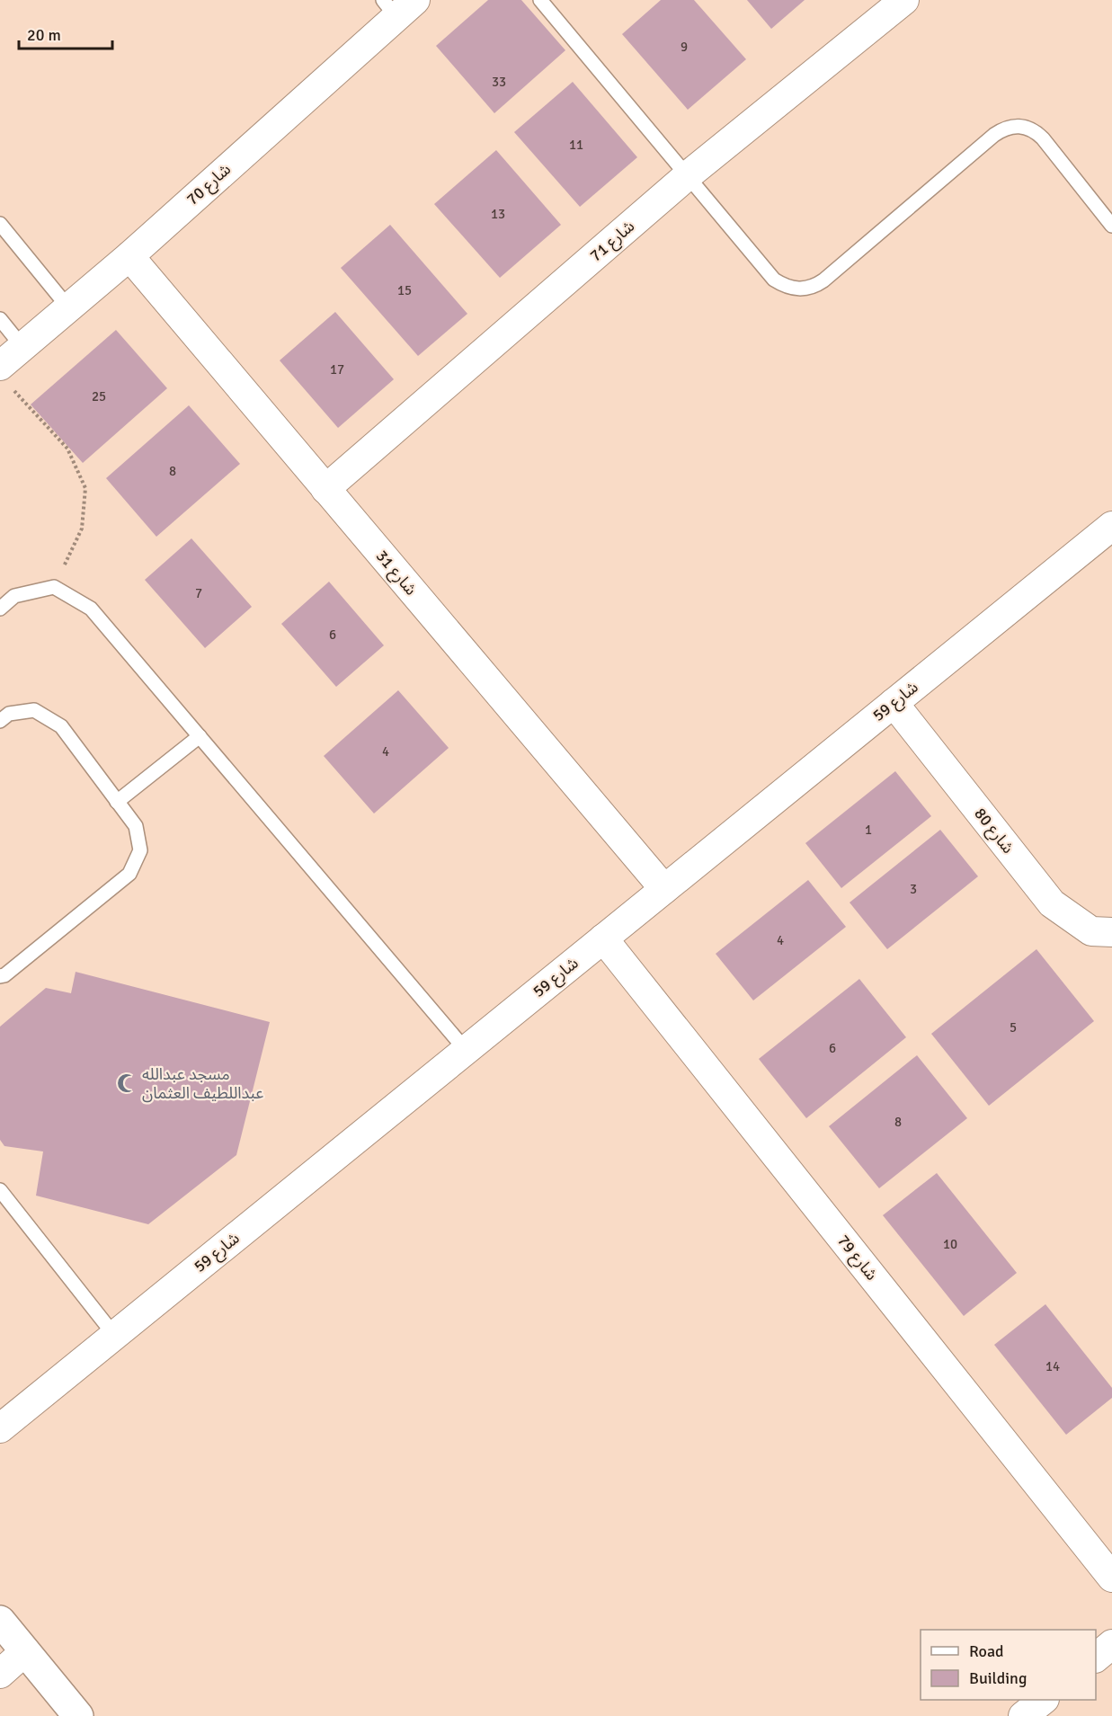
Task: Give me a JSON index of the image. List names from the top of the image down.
{
  "streets": {
    "street": [
      "شارع 70",
      "شارع 71",
      "شارع 31",
      "شارع 59",
      "شارع 80",
      "شارع 79"
    ]
  },
  "crossings": [
    ["شارع 70", "شارع 31"],
    ["شارع 71", "شارع 31"],
    ["شارع 31", "شارع 59"],
    ["شارع 59", "شارع 80"],
    ["شارع 59", "شارع 79"]
  ],
  "places": {
    "mosque": ["مسجد عبدالله عبداللطيف العثمان"]
  },
  "house_numbers": [
    "9",
    "33",
    "11",
    "13",
    "15",
    "17",
    "25",
    "8",
    "7",
    "6",
    "4",
    "1",
    "3",
    "4",
    "5",
    "6",
    "8",
    "10",
    "14"
  ],
  "legend": ["Road", "Building"],
  "scale_bar": "20 m"
}
